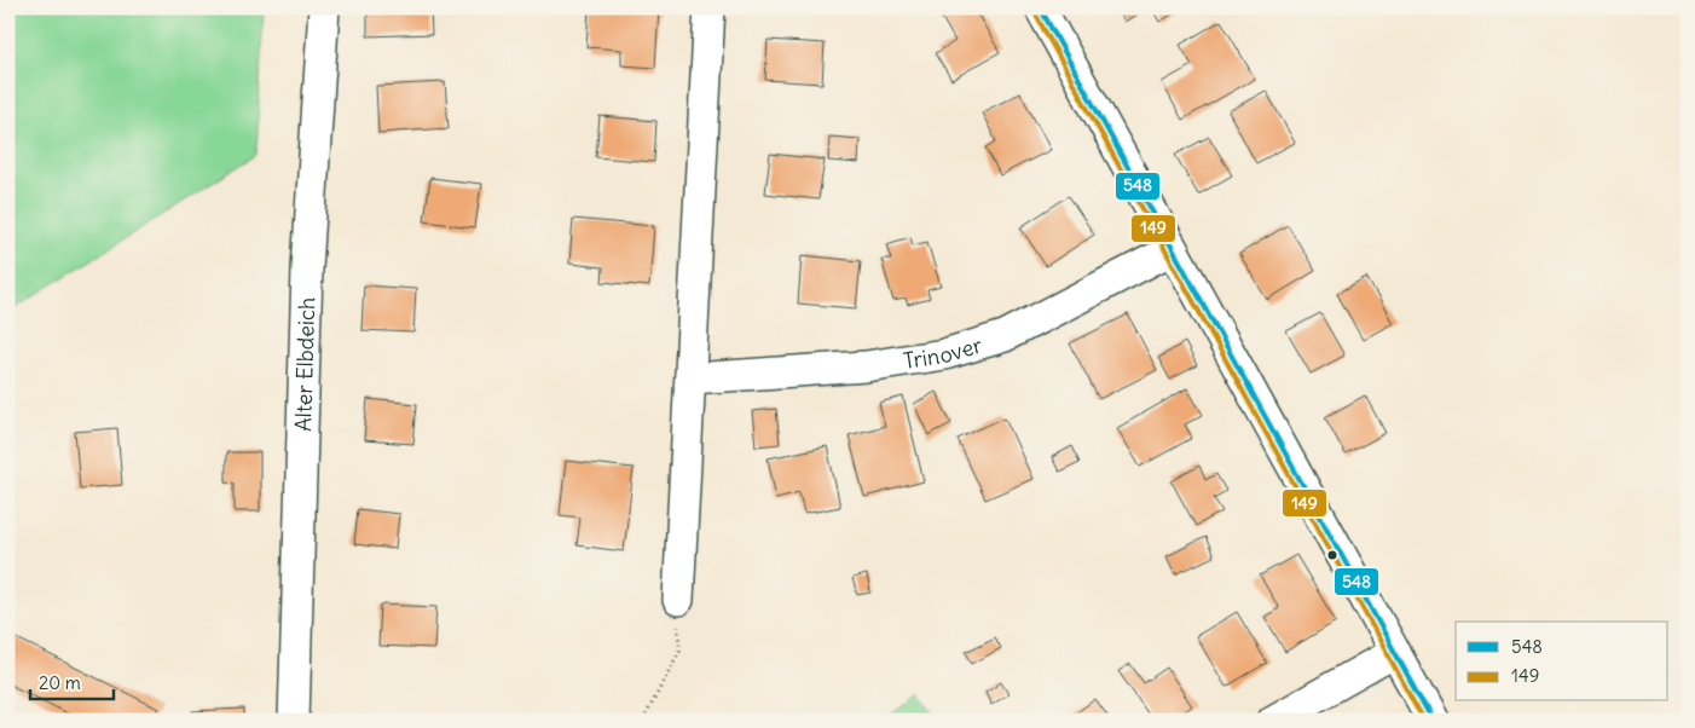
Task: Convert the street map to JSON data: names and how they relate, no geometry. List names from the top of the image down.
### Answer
{
  "streets": {
    "street": ["Trinover", "Alter Elbdeich"]
  },
  "lines": ["transit line 548", "transit line 149"],
  "legend": ["548", "149"],
  "scale_bar": "20 m"
}
